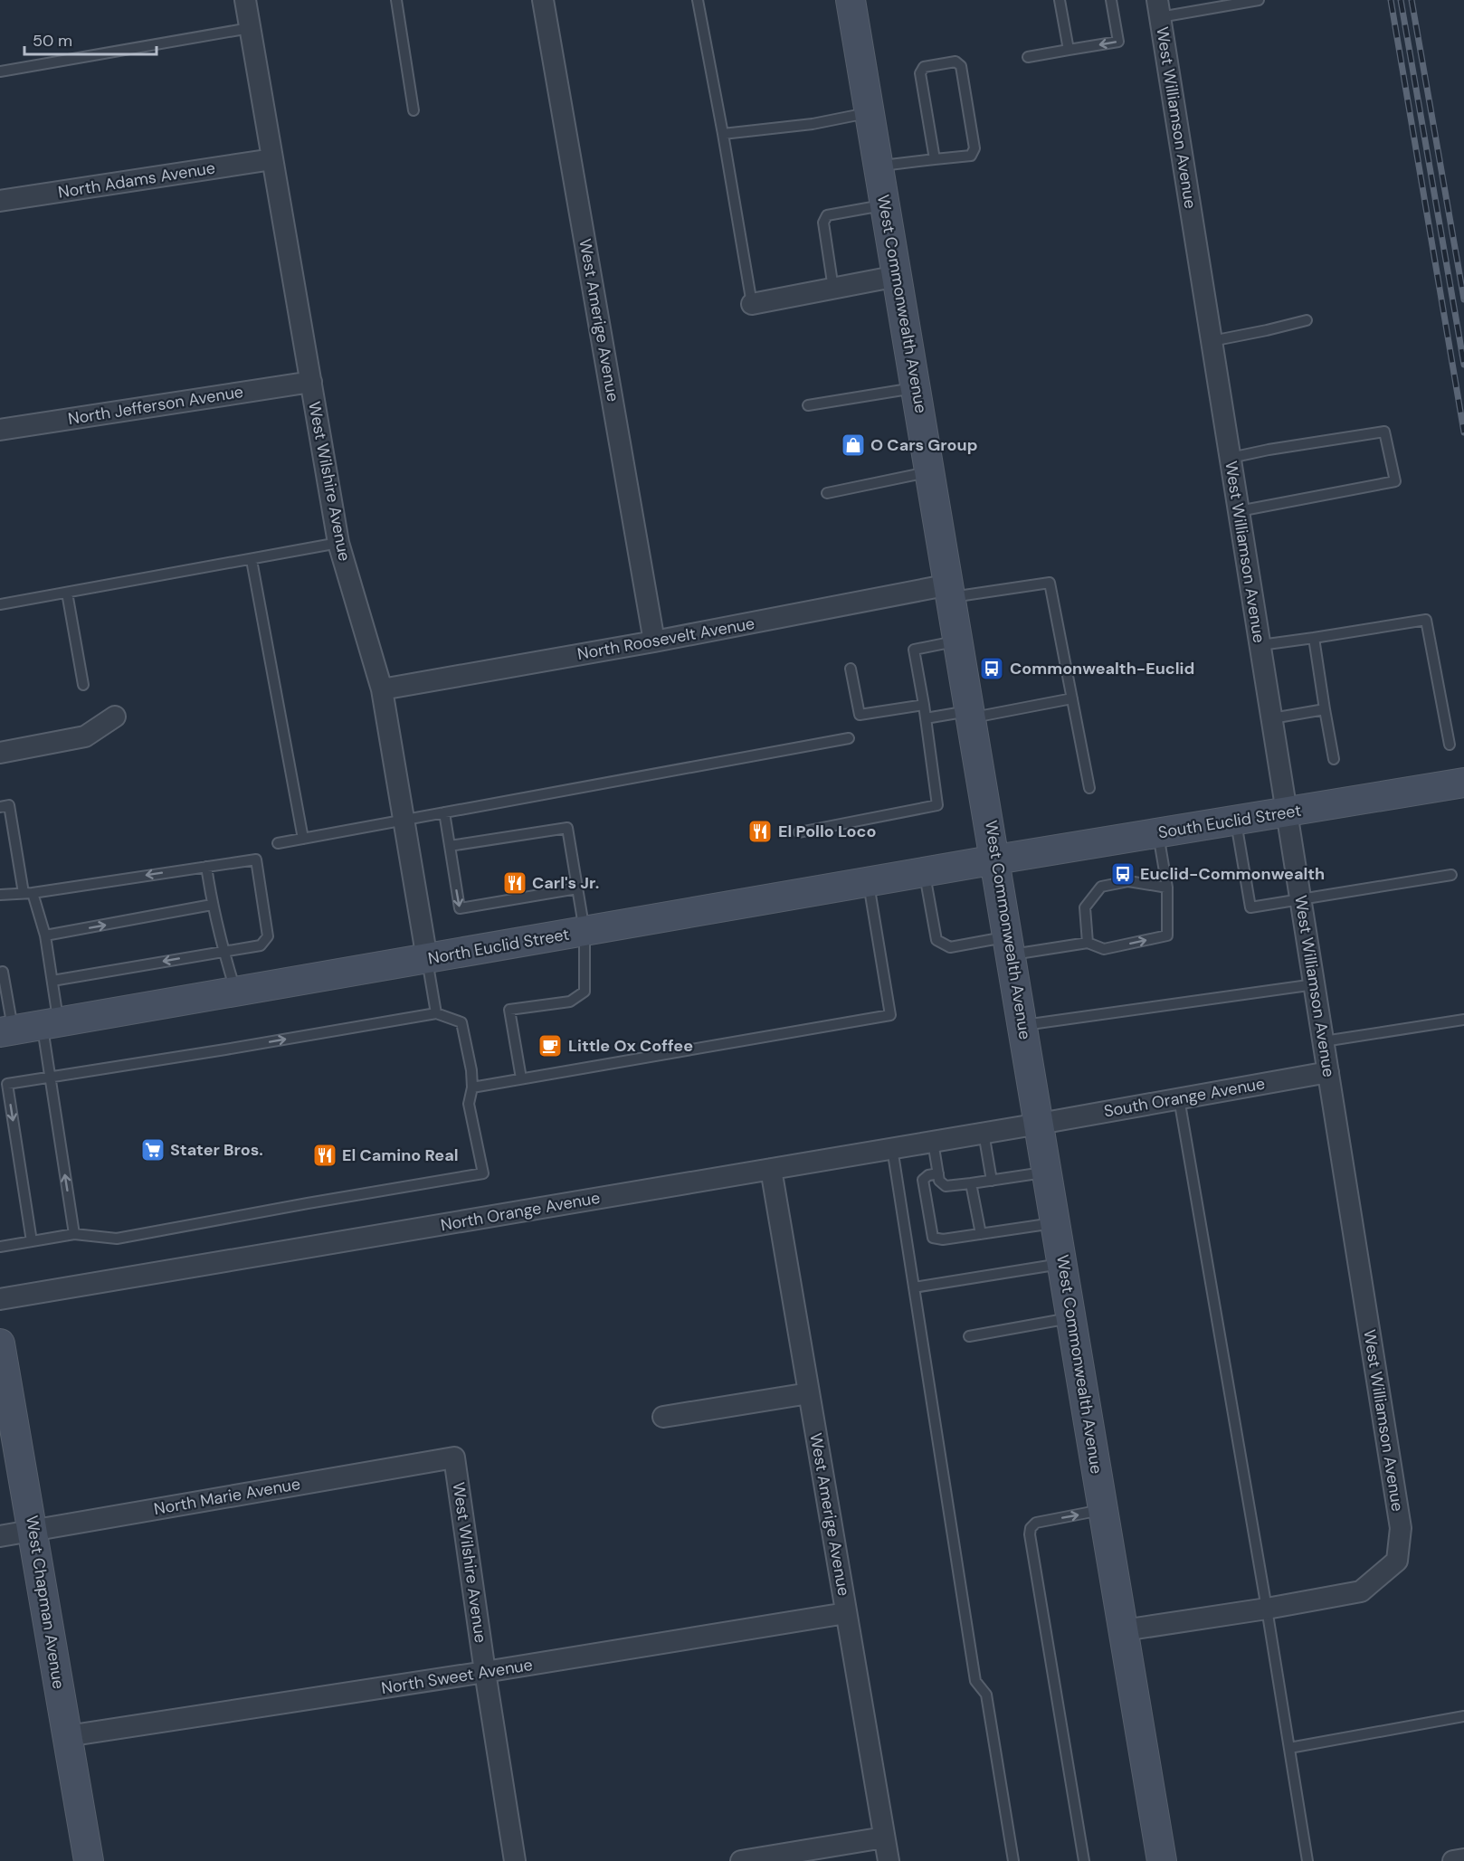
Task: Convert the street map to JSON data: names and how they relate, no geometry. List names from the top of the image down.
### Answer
{
  "streets": {
    "main road": [
      "West Commonwealth Avenue",
      "South Euclid Street",
      "North Euclid Street",
      "West Chapman Avenue"
    ],
    "street": [
      "West Williamson Avenue",
      "North Adams Avenue",
      "West Amerige Avenue",
      "North Jefferson Avenue",
      "West Wilshire Avenue",
      "North Roosevelt Avenue",
      "South Orange Avenue",
      "North Orange Avenue",
      "North Marie Avenue",
      "North Sweet Avenue"
    ]
  },
  "crossings": [
    ["West Williamson Avenue", "West Commonwealth Avenue"],
    ["West Williamson Avenue", "South Euclid Street"],
    ["West Williamson Avenue", "South Orange Avenue"],
    ["North Adams Avenue", "West Wilshire Avenue"],
    ["West Commonwealth Avenue", "North Roosevelt Avenue"],
    ["West Commonwealth Avenue", "South Euclid Street"],
    ["West Commonwealth Avenue", "North Euclid Street"],
    ["West Commonwealth Avenue", "South Orange Avenue"],
    ["West Commonwealth Avenue", "North Orange Avenue"],
    ["West Amerige Avenue", "North Roosevelt Avenue"],
    ["West Amerige Avenue", "North Orange Avenue"],
    ["West Amerige Avenue", "North Sweet Avenue"],
    ["North Jefferson Avenue", "West Wilshire Avenue"],
    ["West Wilshire Avenue", "North Roosevelt Avenue"],
    ["West Wilshire Avenue", "North Euclid Street"],
    ["West Wilshire Avenue", "North Marie Avenue"],
    ["West Wilshire Avenue", "North Sweet Avenue"],
    ["South Euclid Street", "North Euclid Street"],
    ["South Orange Avenue", "North Orange Avenue"],
    ["North Marie Avenue", "West Chapman Avenue"],
    ["West Chapman Avenue", "North Sweet Avenue"]
  ],
  "places": {
    "shop": ["O Cars Group"],
    "bus stop": ["Commonwealth-Euclid", "Euclid-Commonwealth"],
    "restaurant": ["El Pollo Loco", "Carl's Jr.", "El Camino Real"],
    "cafe": ["Little Ox Coffee"],
    "supermarket": ["Stater Bros."]
  },
  "scale_bar": "50 m"
}
